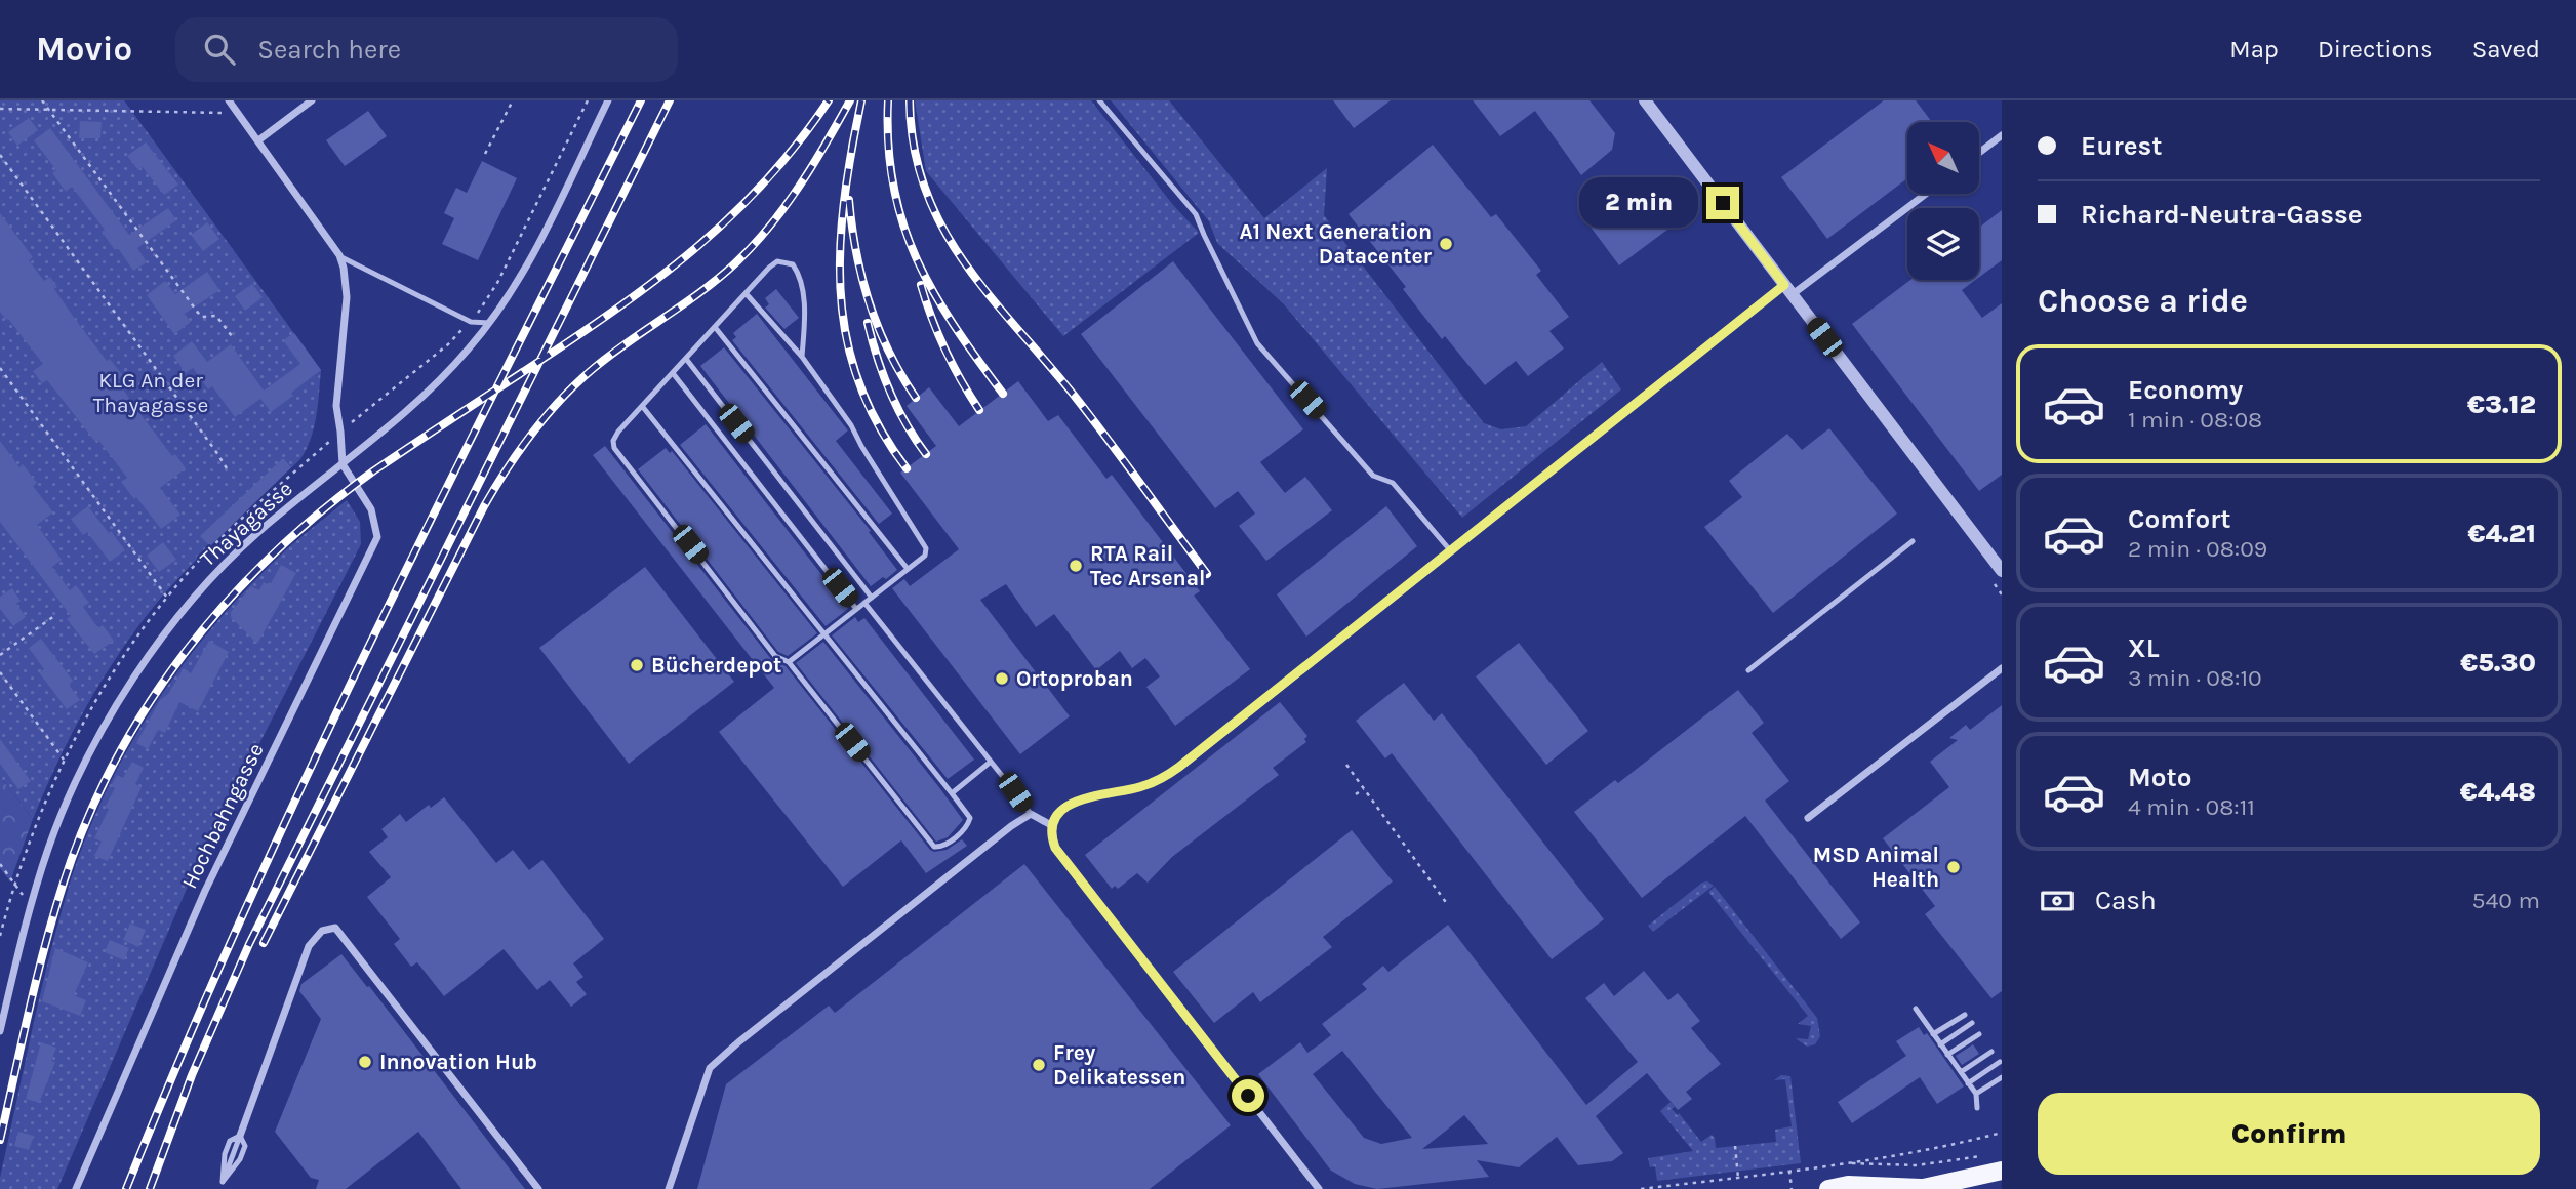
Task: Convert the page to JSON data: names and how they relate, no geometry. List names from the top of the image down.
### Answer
{
  "streets": {
    "street": ["Thayagasse", "Hochbahngasse"]
  },
  "crossings": [
    ["Thayagasse", "Hochbahngasse"]
  ],
  "parks": ["KLG An der Thayagasse"],
  "places": [
    "A1 Next Generation Datacenter",
    "RTA Rail Tec Arsenal",
    "Bücherdepot",
    "Ortoproban",
    "MSD Animal Health",
    "Innovation Hub",
    "Frey Delikatessen"
  ],
  "north": "top left",
  "page": {
    "header": "Movio",
    "search": "Search here",
    "nav": ["Map", "Directions", "Saved"],
    "banner": ["Eurest", "Richard-Neutra-Gasse"],
    "bubble": "2 min",
    "heading": "Choose a ride",
    "list": [
      {
        "name": "Economy",
        "note": "1 min · 08:08",
        "value": "€3.12"
      },
      {
        "name": "Comfort",
        "note": "2 min · 08:09",
        "value": "€4.21"
      },
      {
        "name": "XL",
        "note": "3 min · 08:10",
        "value": "€5.30"
      },
      {
        "name": "Moto",
        "note": "4 min · 08:11",
        "value": "€4.48"
      }
    ],
    "pay": ["Cash", "540 m"],
    "buttons": "Confirm"
  }
}
